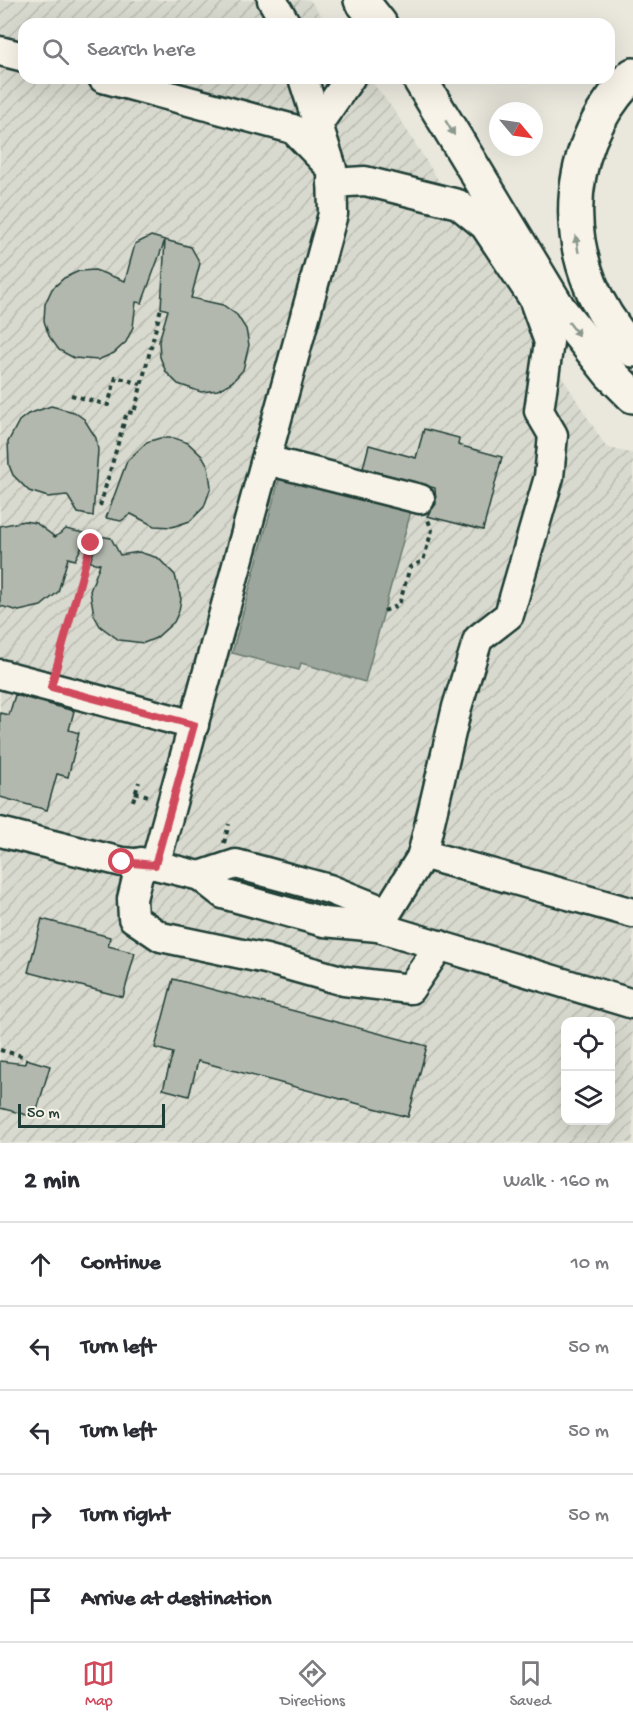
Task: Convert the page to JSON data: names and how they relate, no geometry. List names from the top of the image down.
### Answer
{
  "scale_bar": "50 m",
  "north": "bottom right",
  "page": {
    "search": "Search here",
    "scale": "50 m",
    "heading": ["2 min", "Walk · 160 m"],
    "list": [
      ["Continue", "10 m"],
      ["Turn left", "50 m"],
      ["Turn left", "50 m"],
      ["Turn right", "50 m"],
      "Arrive at destination"
    ],
    "nav": ["Map", "Directions", "Saved"]
  }
}
